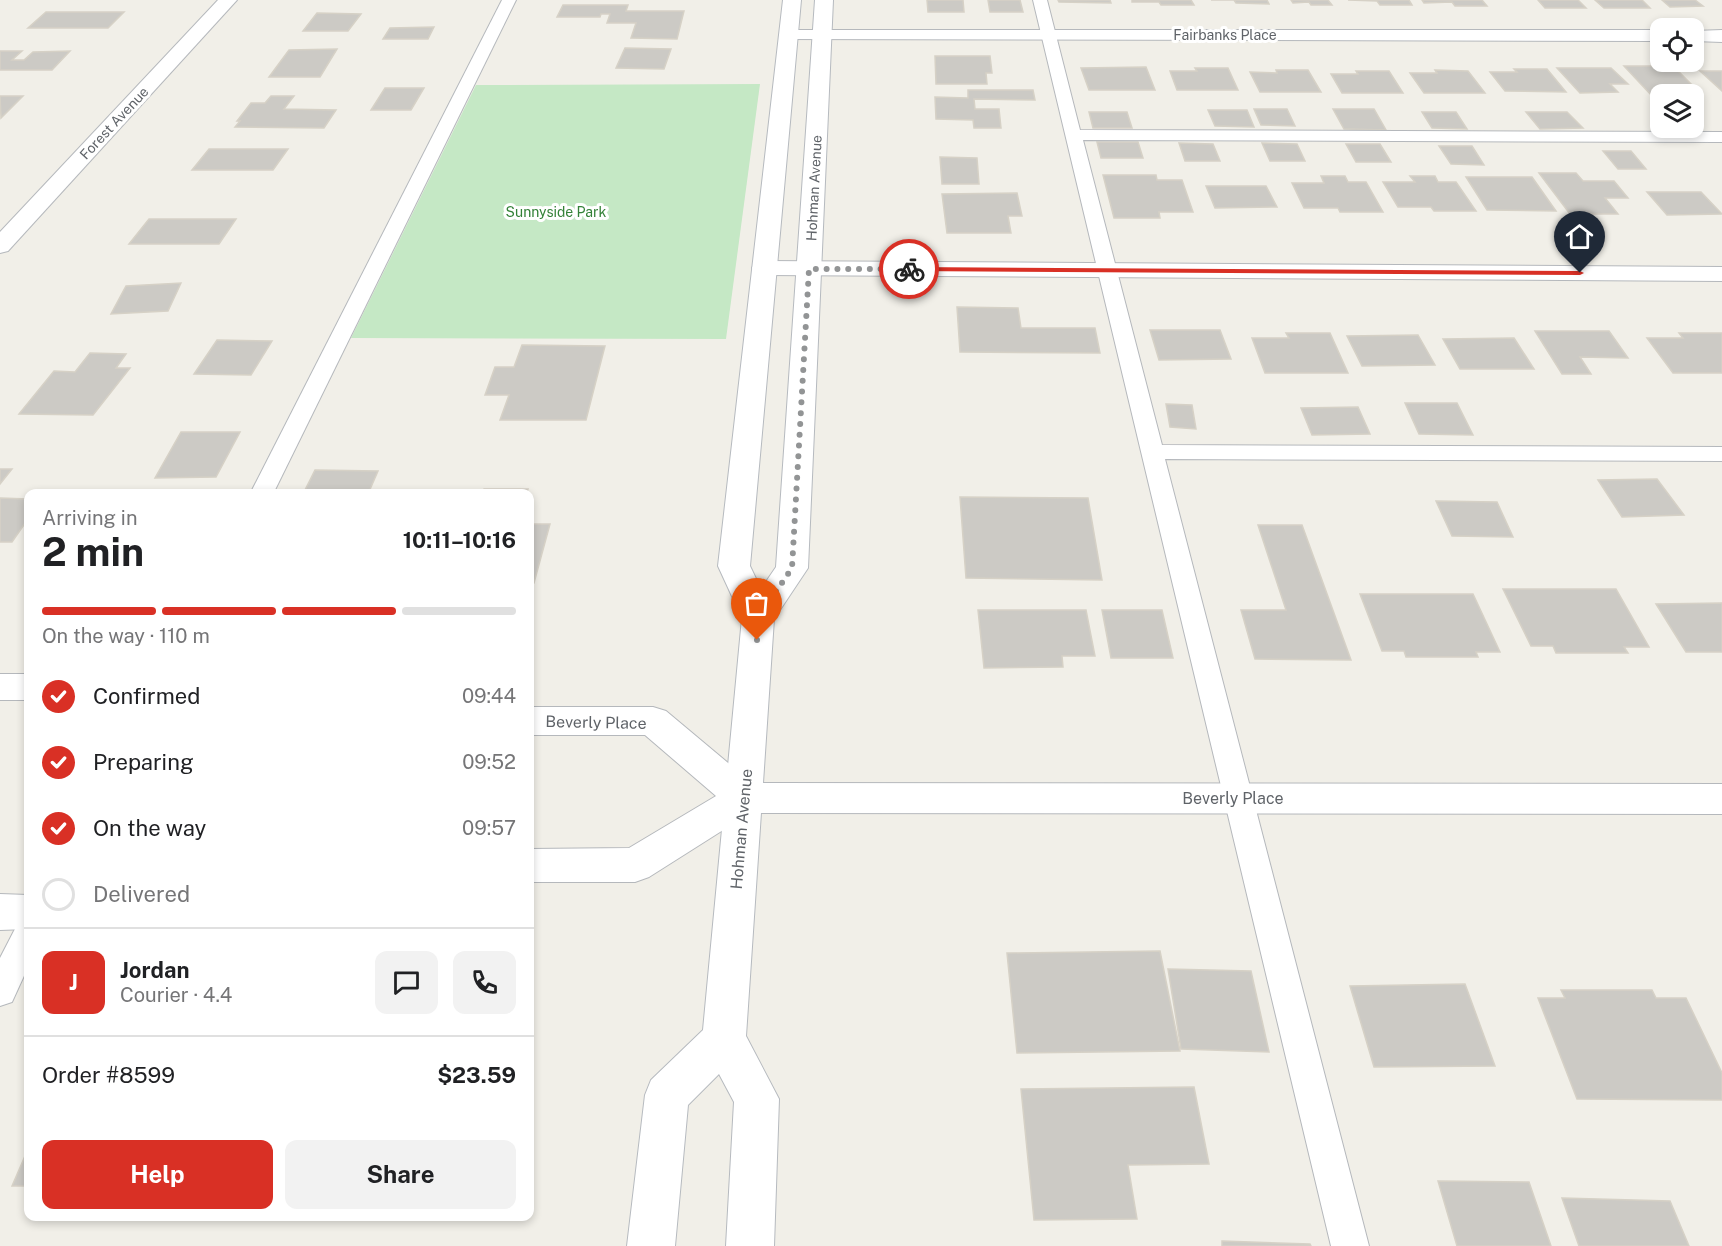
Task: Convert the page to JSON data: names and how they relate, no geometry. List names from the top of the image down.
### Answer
{
  "streets": {
    "street": [
      "Fairbanks Place",
      "Forest Avenue",
      "Hohman Avenue",
      "Beverly Place"
    ]
  },
  "crossings": [
    ["Fairbanks Place", "Hohman Avenue"],
    ["Hohman Avenue", "Beverly Place"]
  ],
  "parks": ["Sunnyside Park"],
  "page": {
    "heading": ["2 min", "Arriving in", "10:11–10:16"],
    "panel": [
      "Jordan",
      "Courier · 4.4",
      "Order #8599",
      "$23.59"
    ],
    "bar": "On the way · 110 m",
    "list": [
      ["Confirmed", "09:44"],
      ["Preparing", "09:52"],
      ["On the way", "09:57"],
      "Delivered"
    ],
    "round": "J",
    "buttons": ["Help", "Share"]
  }
}
